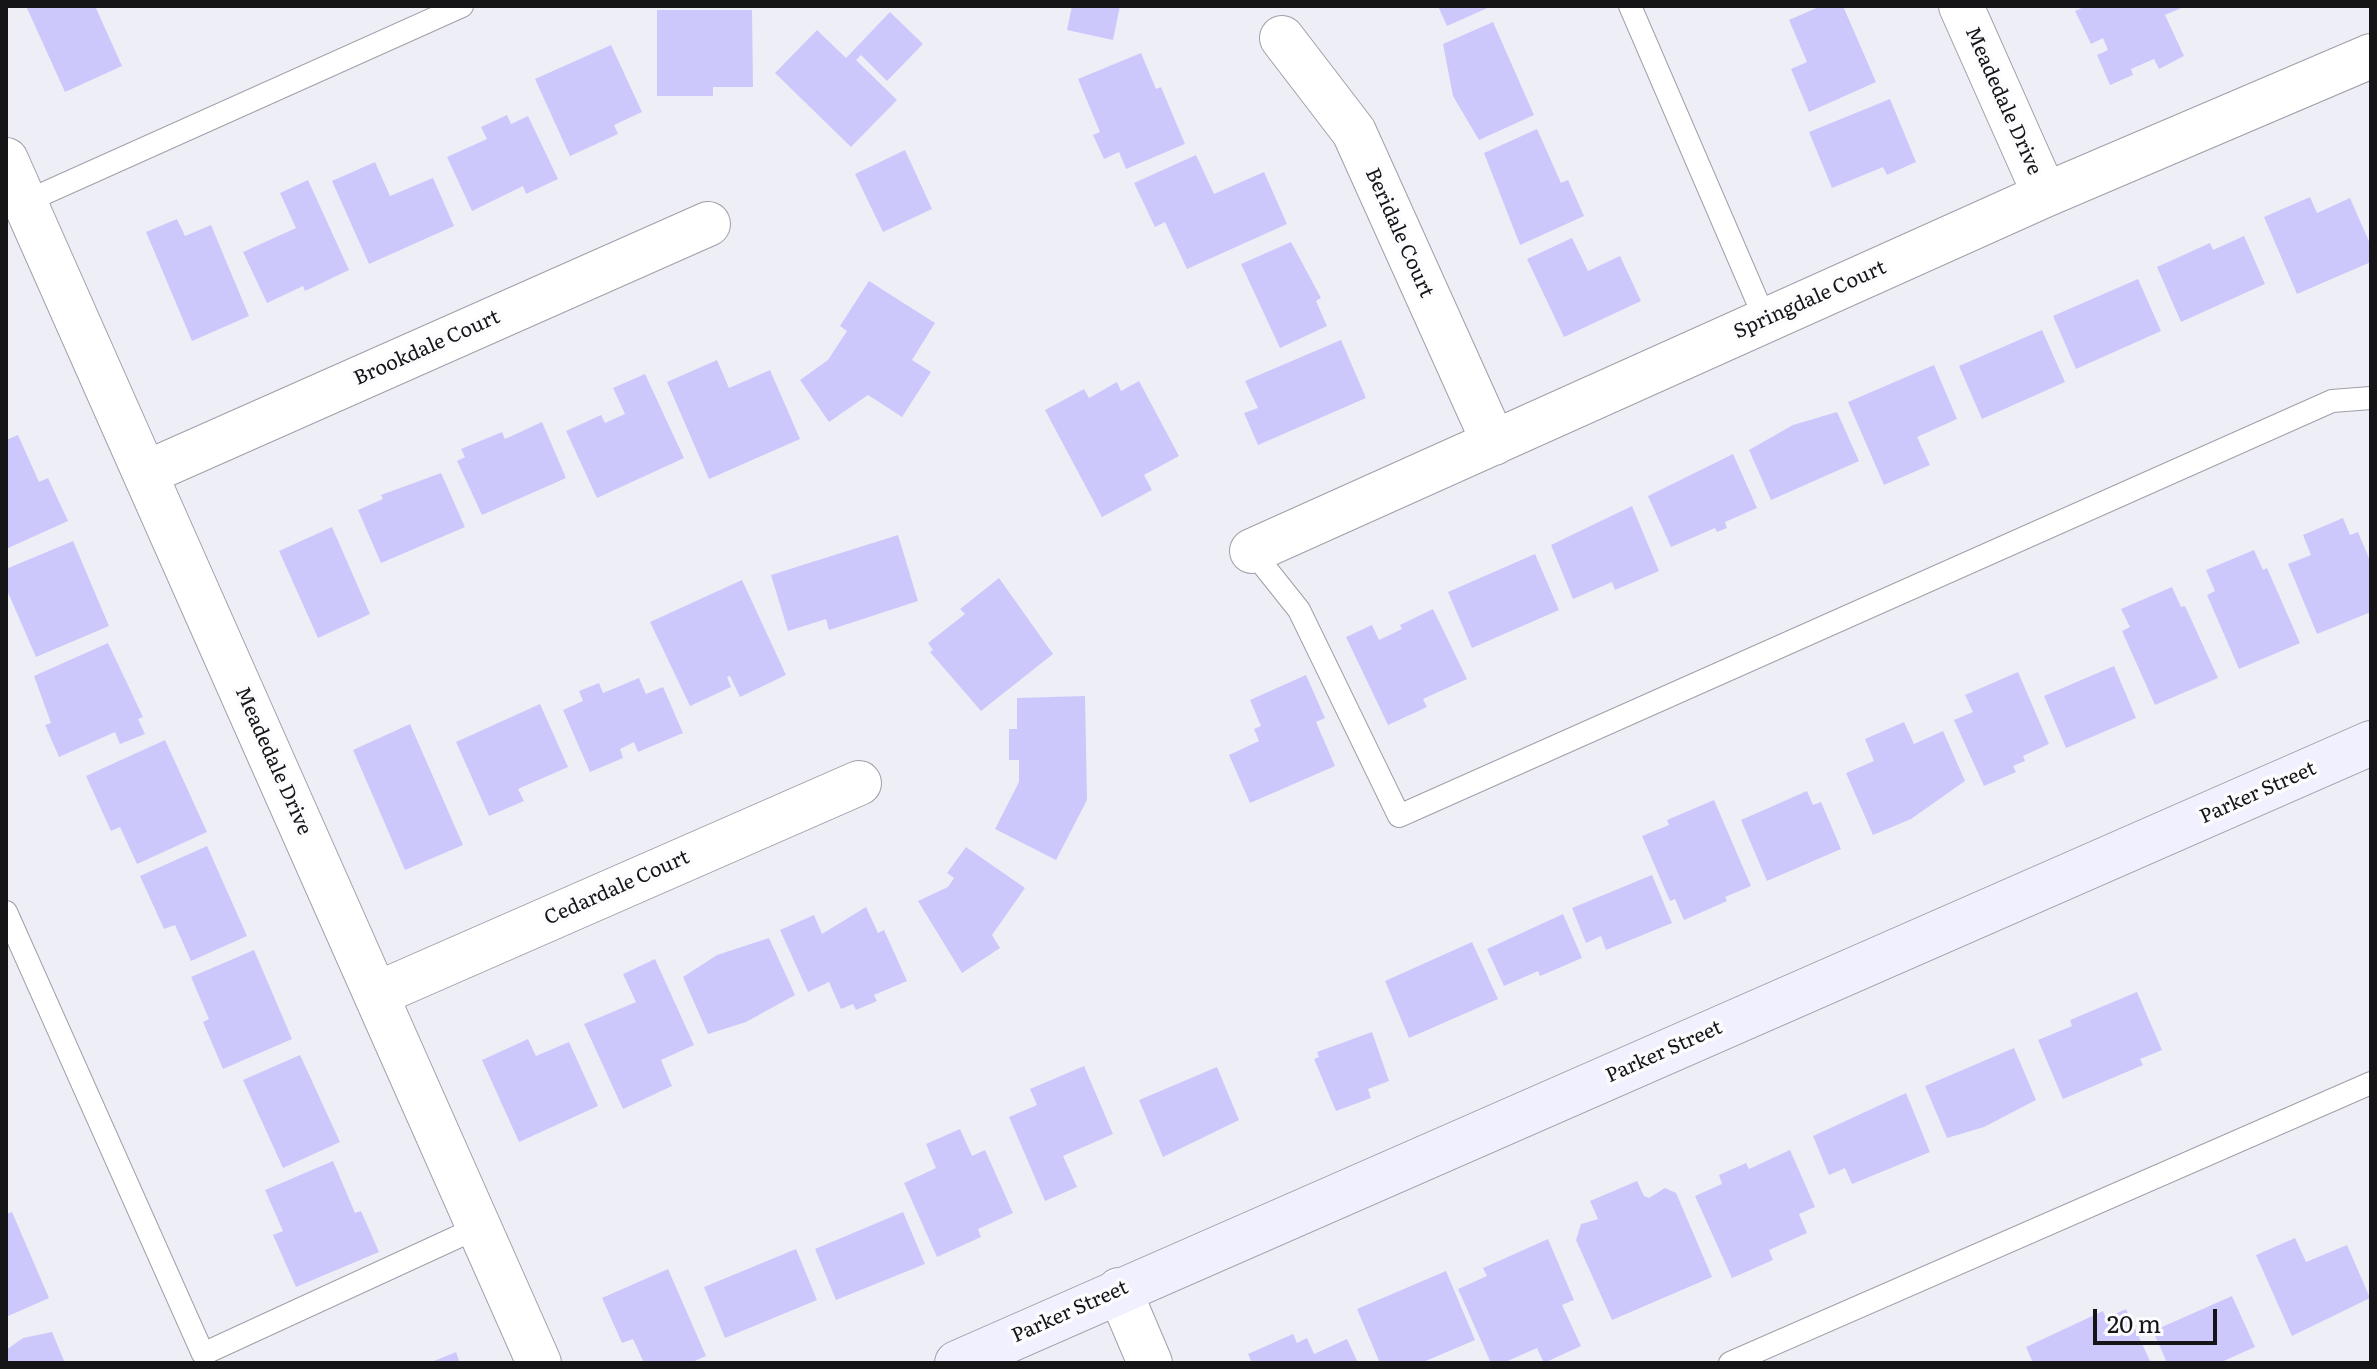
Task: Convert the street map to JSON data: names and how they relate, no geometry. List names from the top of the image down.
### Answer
{
  "streets": {
    "street": [
      "Meadedale Drive",
      "Beridale Court",
      "Springdale Court",
      "Brookdale Court",
      "Parker Street",
      "Cedardale Court"
    ]
  },
  "crossings": [
    ["Meadedale Drive", "Springdale Court"],
    ["Meadedale Drive", "Brookdale Court"],
    ["Meadedale Drive", "Cedardale Court"],
    ["Beridale Court", "Springdale Court"]
  ],
  "scale_bar": "20 m"
}
